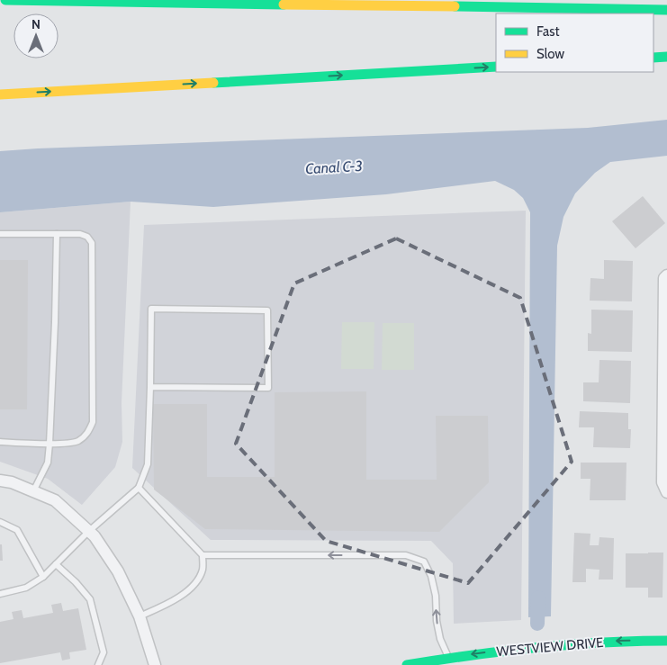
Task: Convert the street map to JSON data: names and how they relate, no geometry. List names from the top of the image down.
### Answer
{
  "streets": {
    "main road": ["WESTVIEW DRIVE"]
  },
  "one_way": ["WESTVIEW DRIVE"],
  "water": ["Canal C-3"],
  "legend": ["Fast", "Slow"],
  "north": "top"
}
